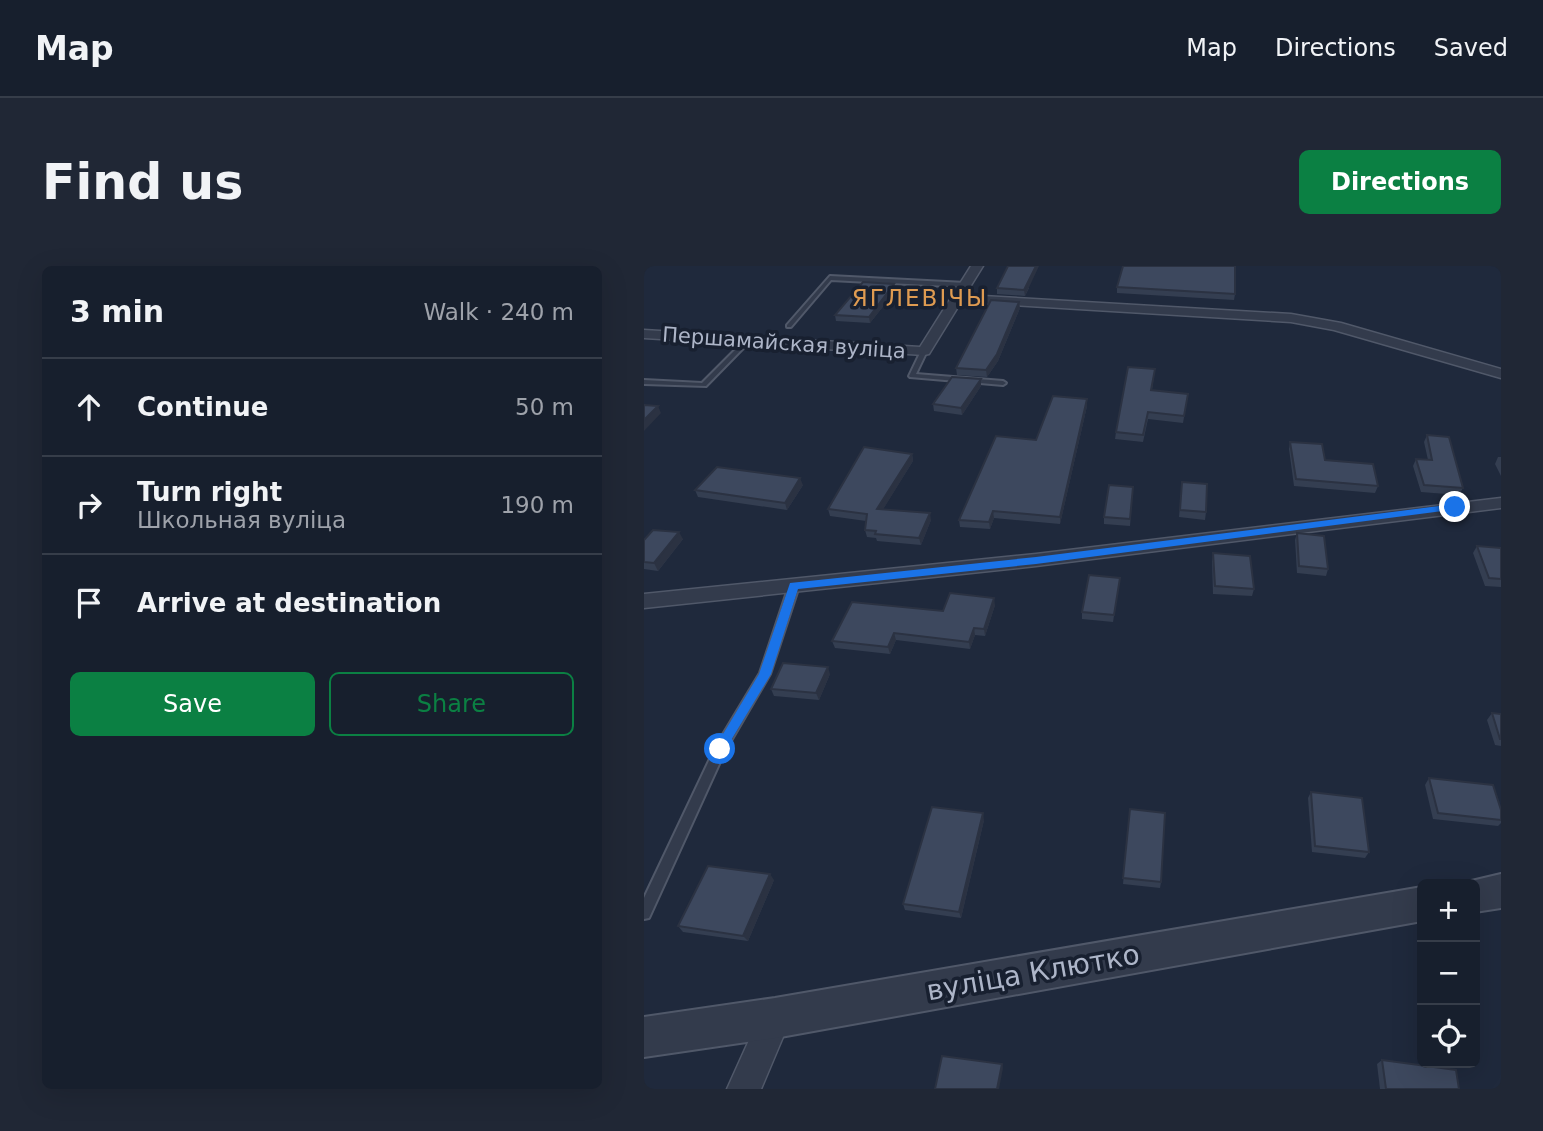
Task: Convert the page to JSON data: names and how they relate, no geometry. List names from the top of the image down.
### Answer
{
  "streets": {
    "street": ["Першамайская вуліца", "вуліца Клютко"]
  },
  "districts": ["ЯГЛЕВІЧЫ"],
  "page": {
    "header": "Map",
    "nav": ["Map", "Directions", "Saved"],
    "buttons": [
      "Directions",
      ["Save", "Share"]
    ],
    "title": "Find us",
    "heading": ["3 min", "Walk · 240 m"],
    "list": [
      ["Continue", "50 m"],
      ["Turn right", "Школьная вуліца", "190 m"],
      "Arrive at destination"
    ],
    "map_buttons": ["+", "−"]
  }
}
